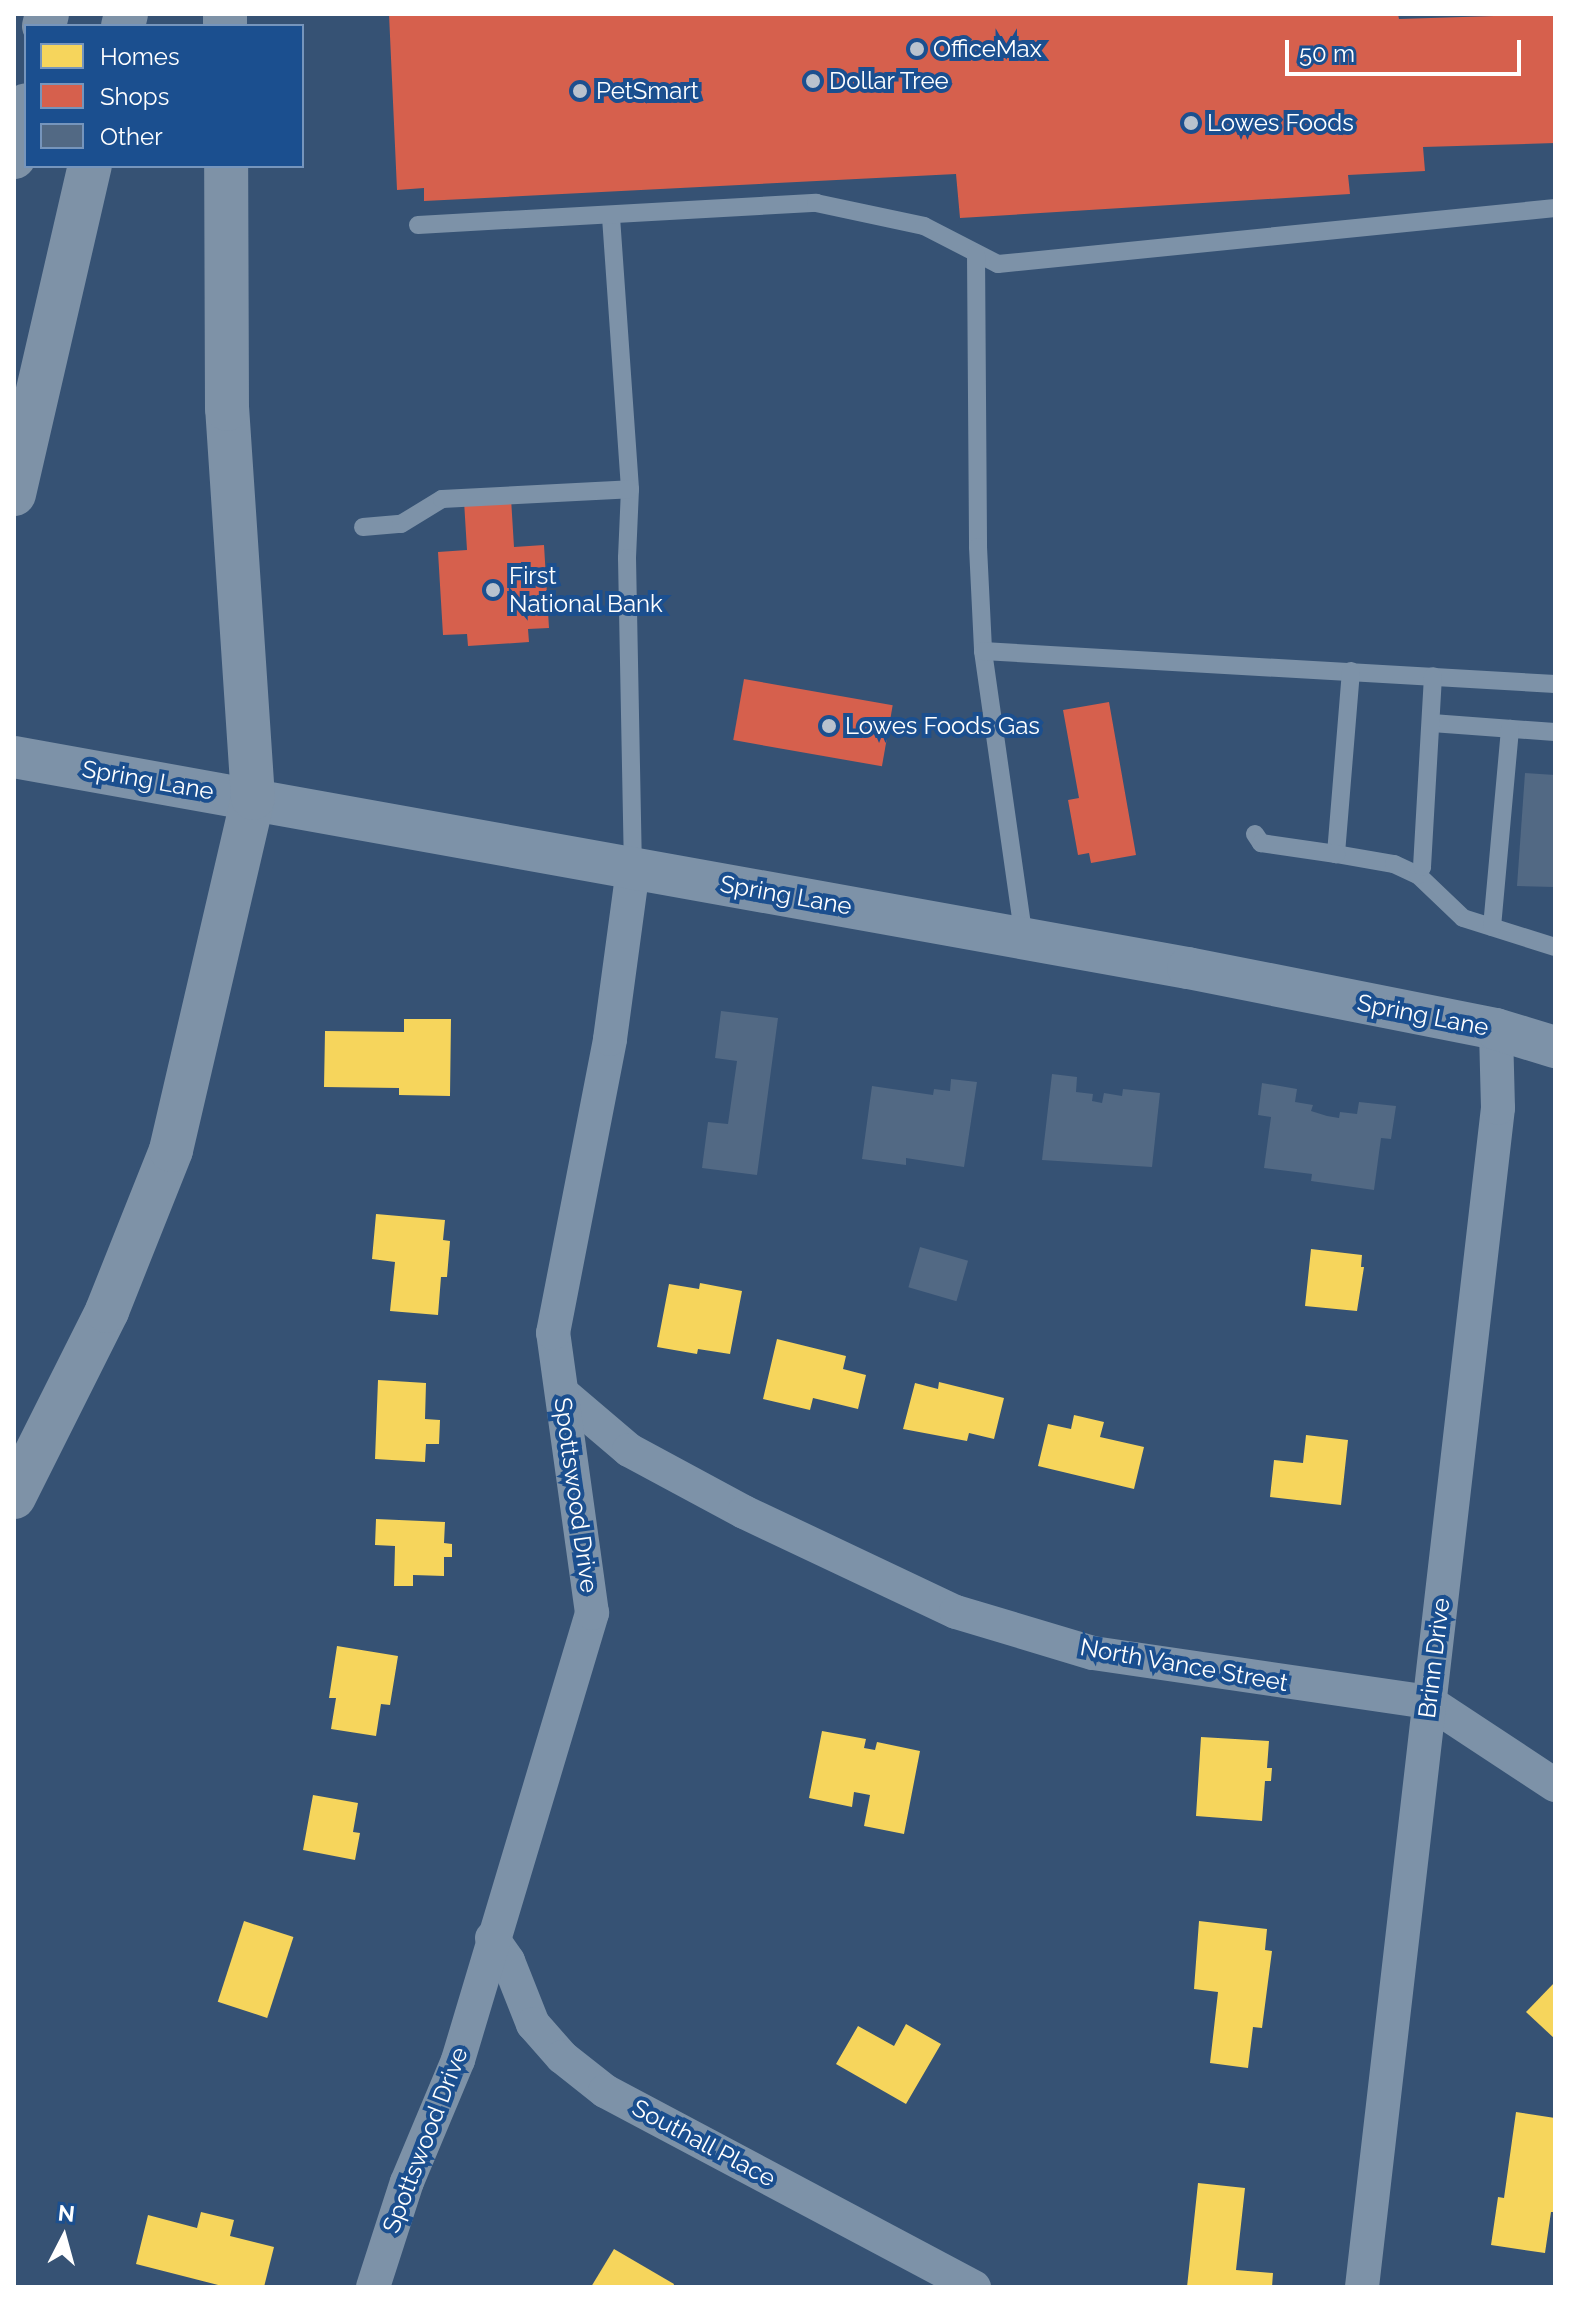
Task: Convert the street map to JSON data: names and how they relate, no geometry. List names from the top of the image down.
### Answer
{
  "streets": {
    "street": [
      "Spring Lane",
      "Spottswood Drive",
      "Brinn Drive",
      "North Vance Street",
      "Southall Place"
    ]
  },
  "crossings": [
    ["Spring Lane", "Spottswood Drive"],
    ["Spring Lane", "Brinn Drive"],
    ["Spottswood Drive", "North Vance Street"],
    ["Spottswood Drive", "Southall Place"],
    ["Brinn Drive", "North Vance Street"]
  ],
  "places": [
    "OfficeMax",
    "Dollar Tree",
    "PetSmart",
    "Lowes Foods",
    "First National Bank",
    "Lowes Foods Gas"
  ],
  "legend": ["Homes", "Shops", "Other"],
  "scale_bar": "50 m",
  "north": "top"
}
